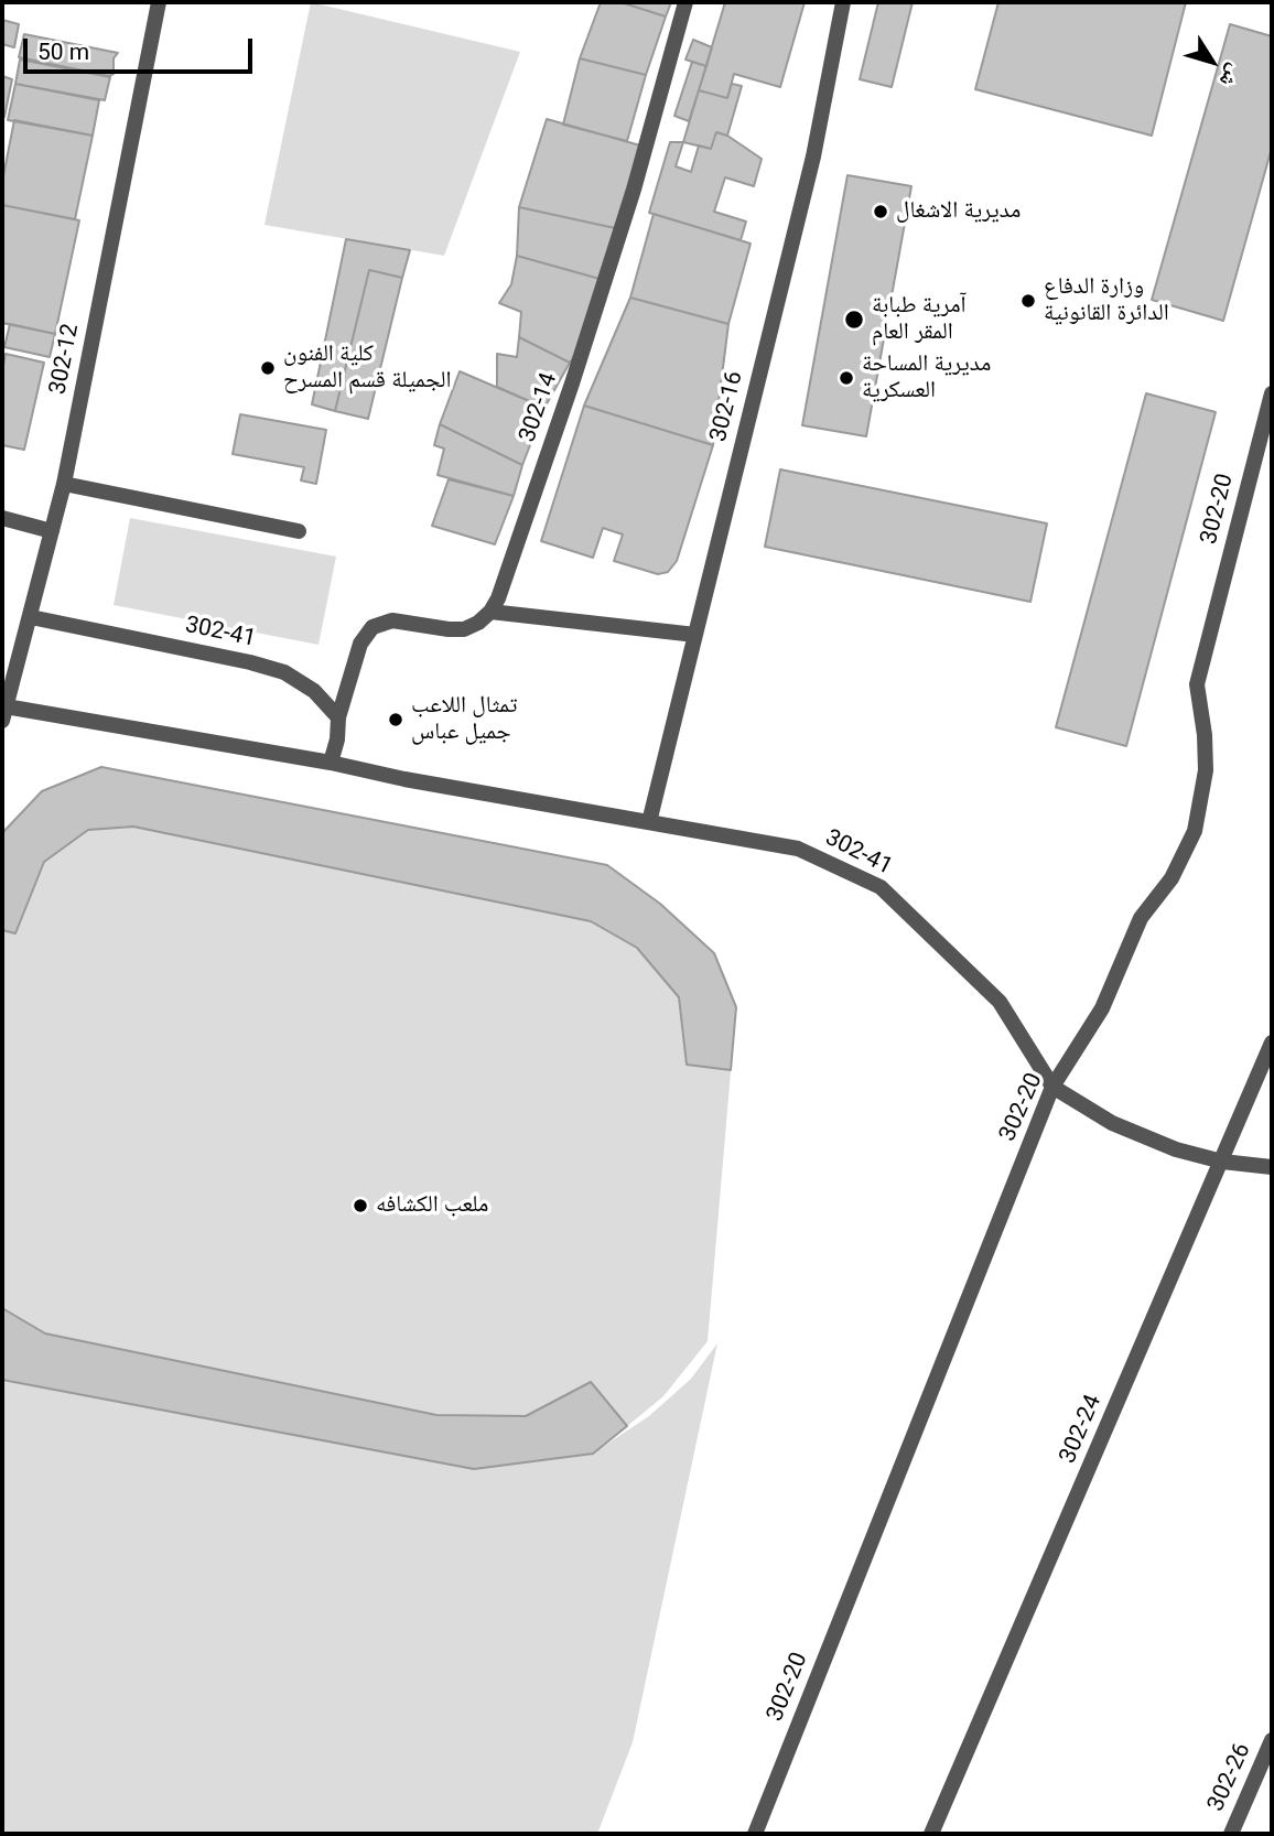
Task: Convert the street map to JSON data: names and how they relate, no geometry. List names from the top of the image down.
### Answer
{
  "streets": {
    "street": [
      "302-12",
      "302-16",
      "302-14",
      "302-20",
      "302-41",
      "302-24",
      "302-26"
    ]
  },
  "crossings": [
    ["302-12", "302-41"],
    ["302-16", "302-41"],
    ["302-20", "302-41"],
    ["302-41", "302-24"]
  ],
  "places": [
    "مديرية الاشغال",
    "وزارة الدفاع الدائرة القانونية",
    "آمرية طبابة المقر العام",
    "كلية الفنون الجميلة قسم المسرح",
    "مديرية المساحة العسكرية",
    "تمثال اللاعب جميل عباس",
    "ملعب الكشافه"
  ],
  "scale_bar": "50 m",
  "north": "bottom right"
}
